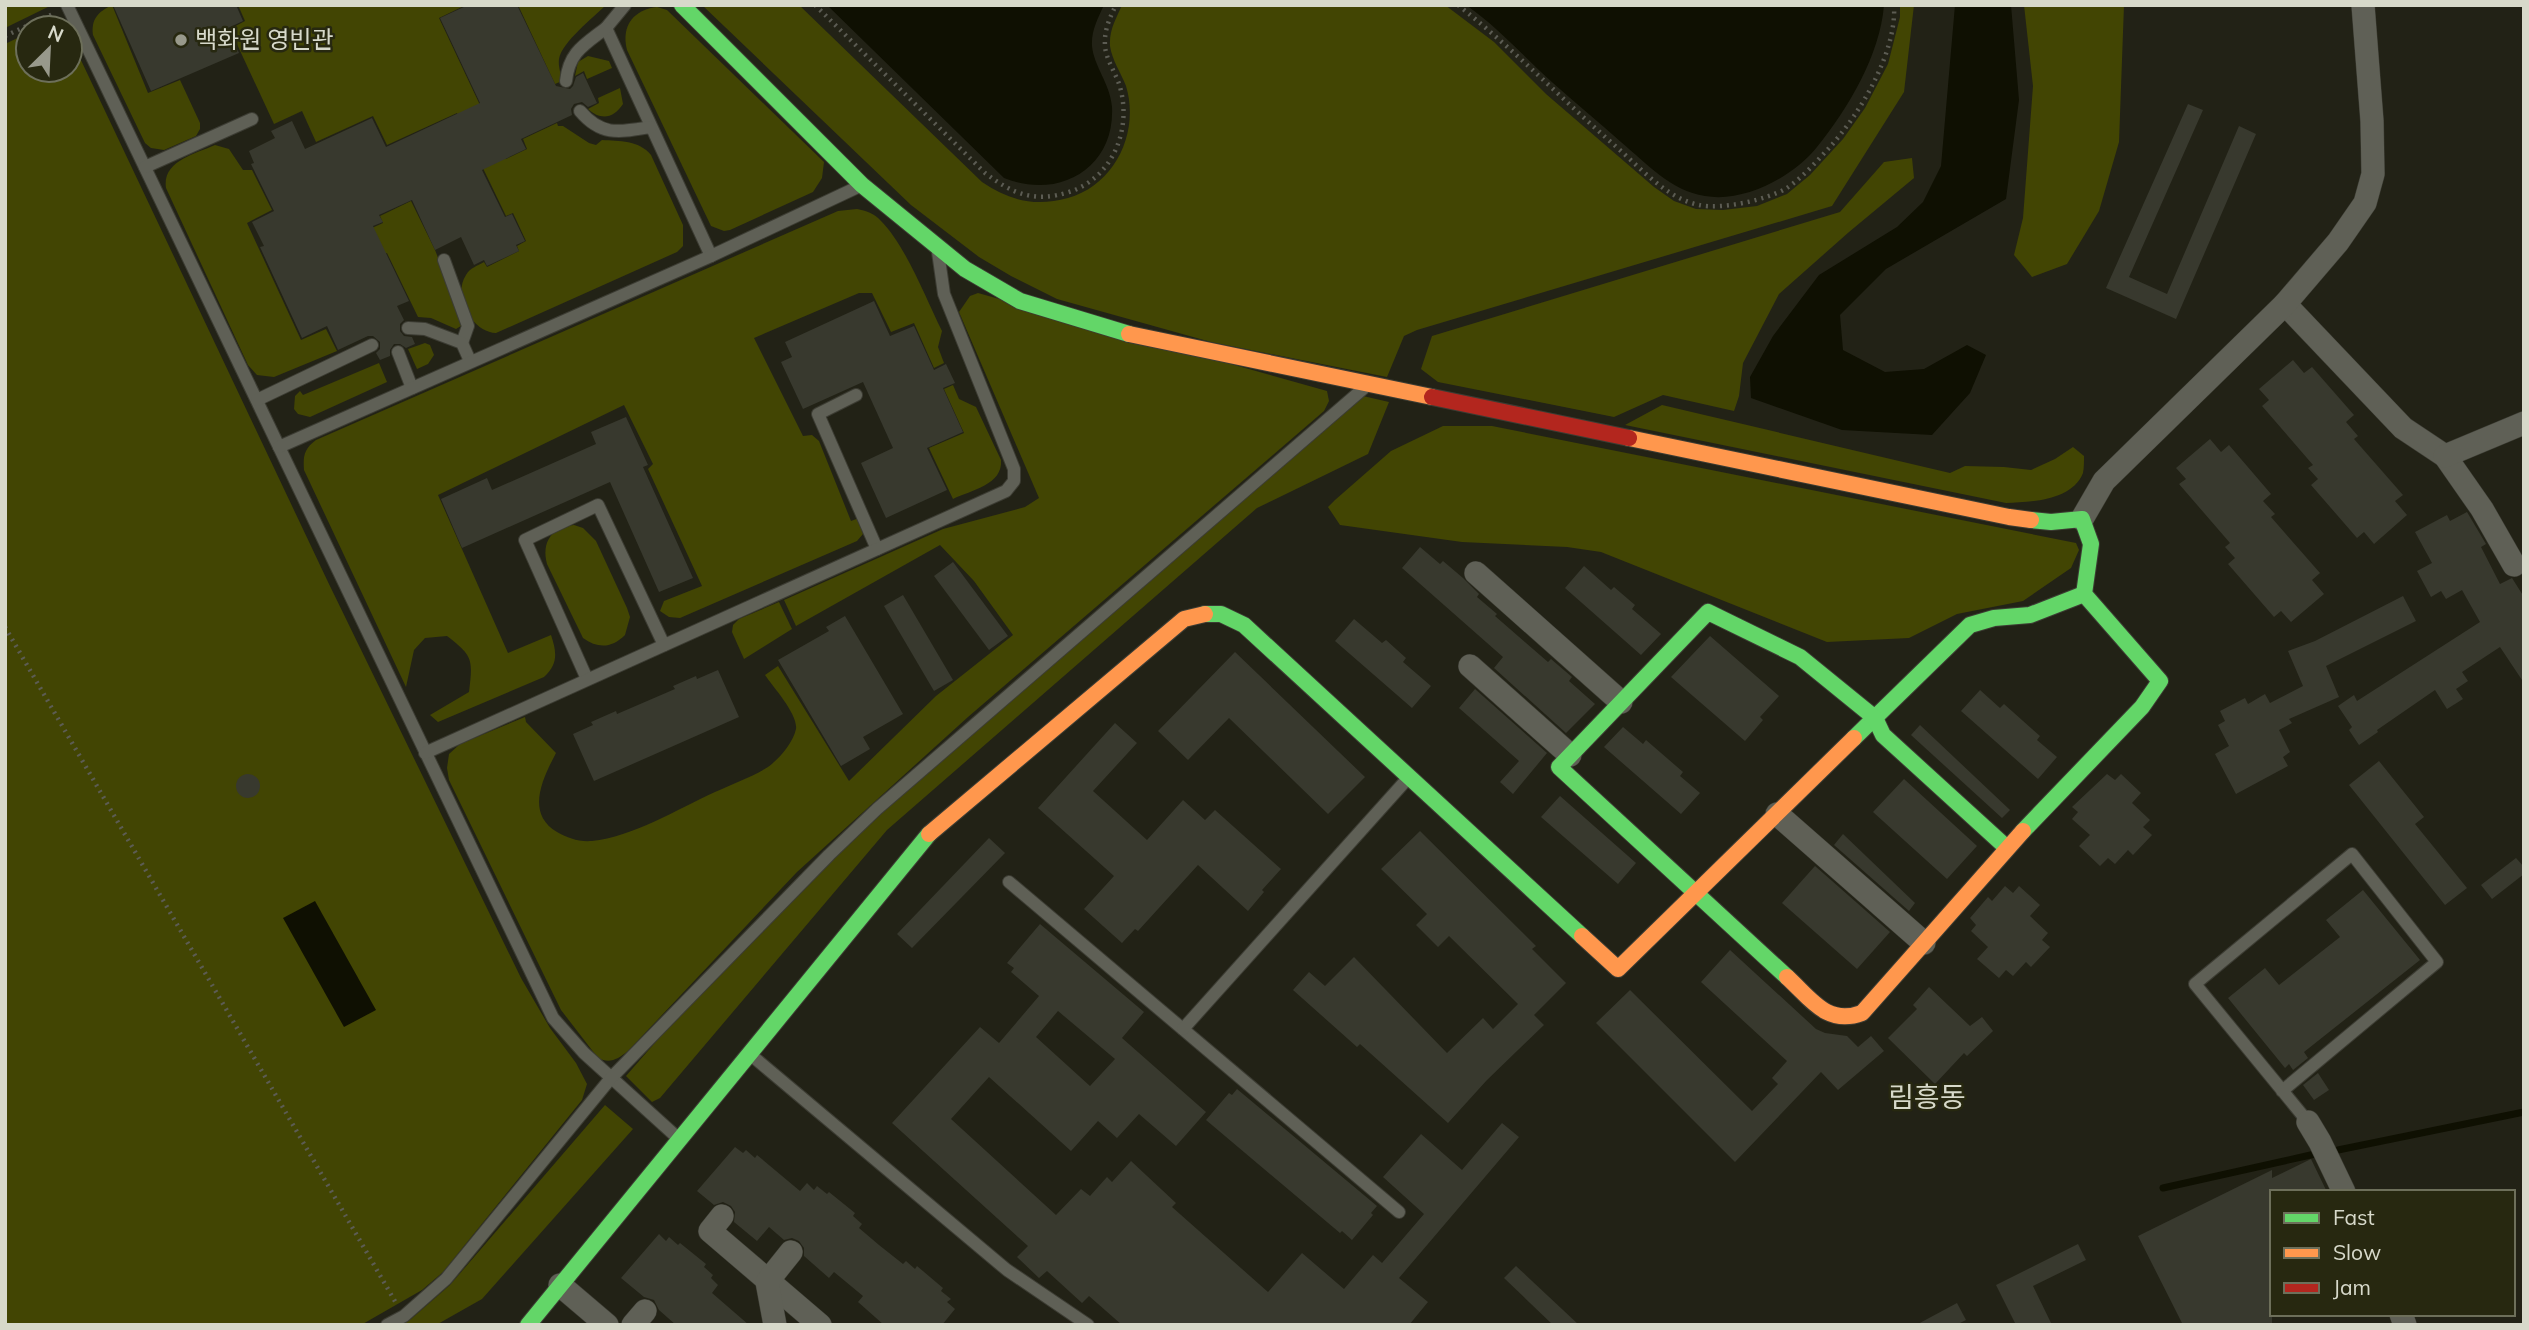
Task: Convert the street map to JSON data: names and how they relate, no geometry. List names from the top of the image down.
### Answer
{
  "districts": ["림흥동"],
  "places": ["백화원 영빈관"],
  "legend": ["Fast", "Slow", "Jam"],
  "north": "top right"
}
